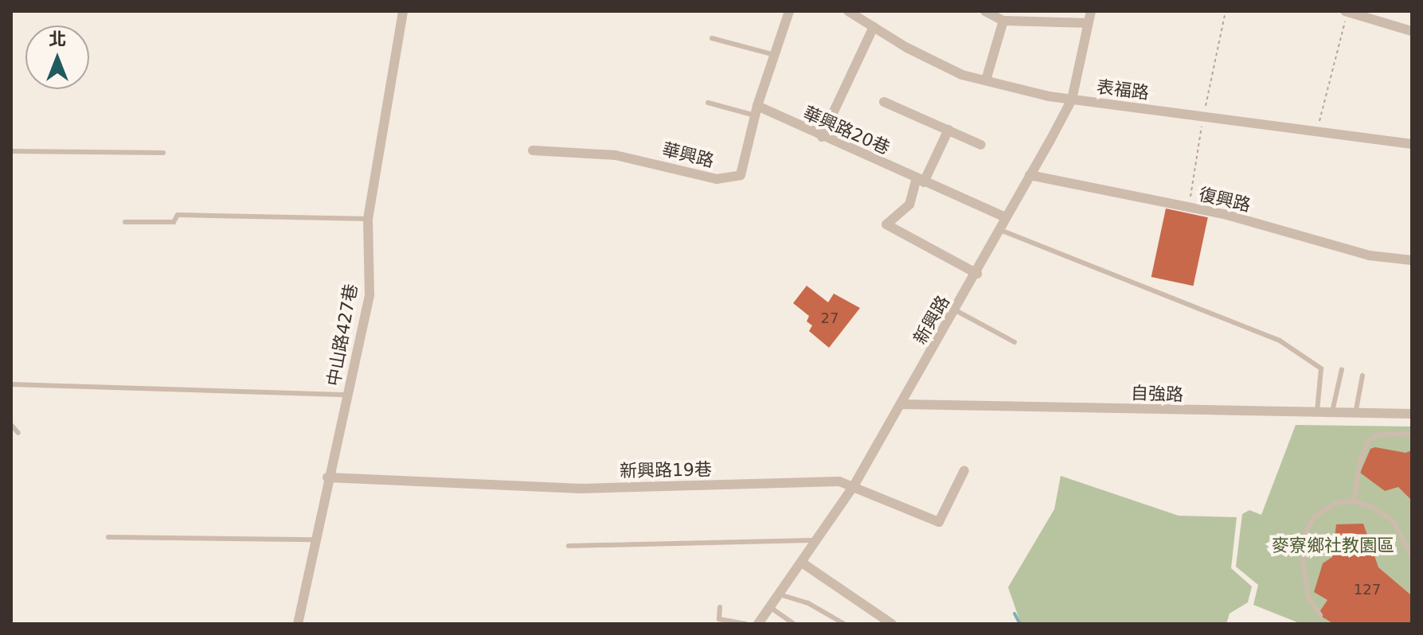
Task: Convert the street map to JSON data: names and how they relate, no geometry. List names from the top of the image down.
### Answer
{
  "streets": {
    "street": [
      "表福路",
      "華興路20巷",
      "華興路",
      "復興路",
      "新興路",
      "中山路427巷",
      "自強路",
      "新興路19巷"
    ]
  },
  "crossings": [
    ["表福路", "新興路"],
    ["華興路20巷", "華興路"],
    ["華興路20巷", "新興路"],
    ["復興路", "新興路"],
    ["新興路", "自強路"],
    ["新興路", "新興路19巷"],
    ["中山路427巷", "新興路19巷"]
  ],
  "parks": ["麥寮鄉社教園區"],
  "house_numbers": ["27", "127"],
  "north": "top"
}
